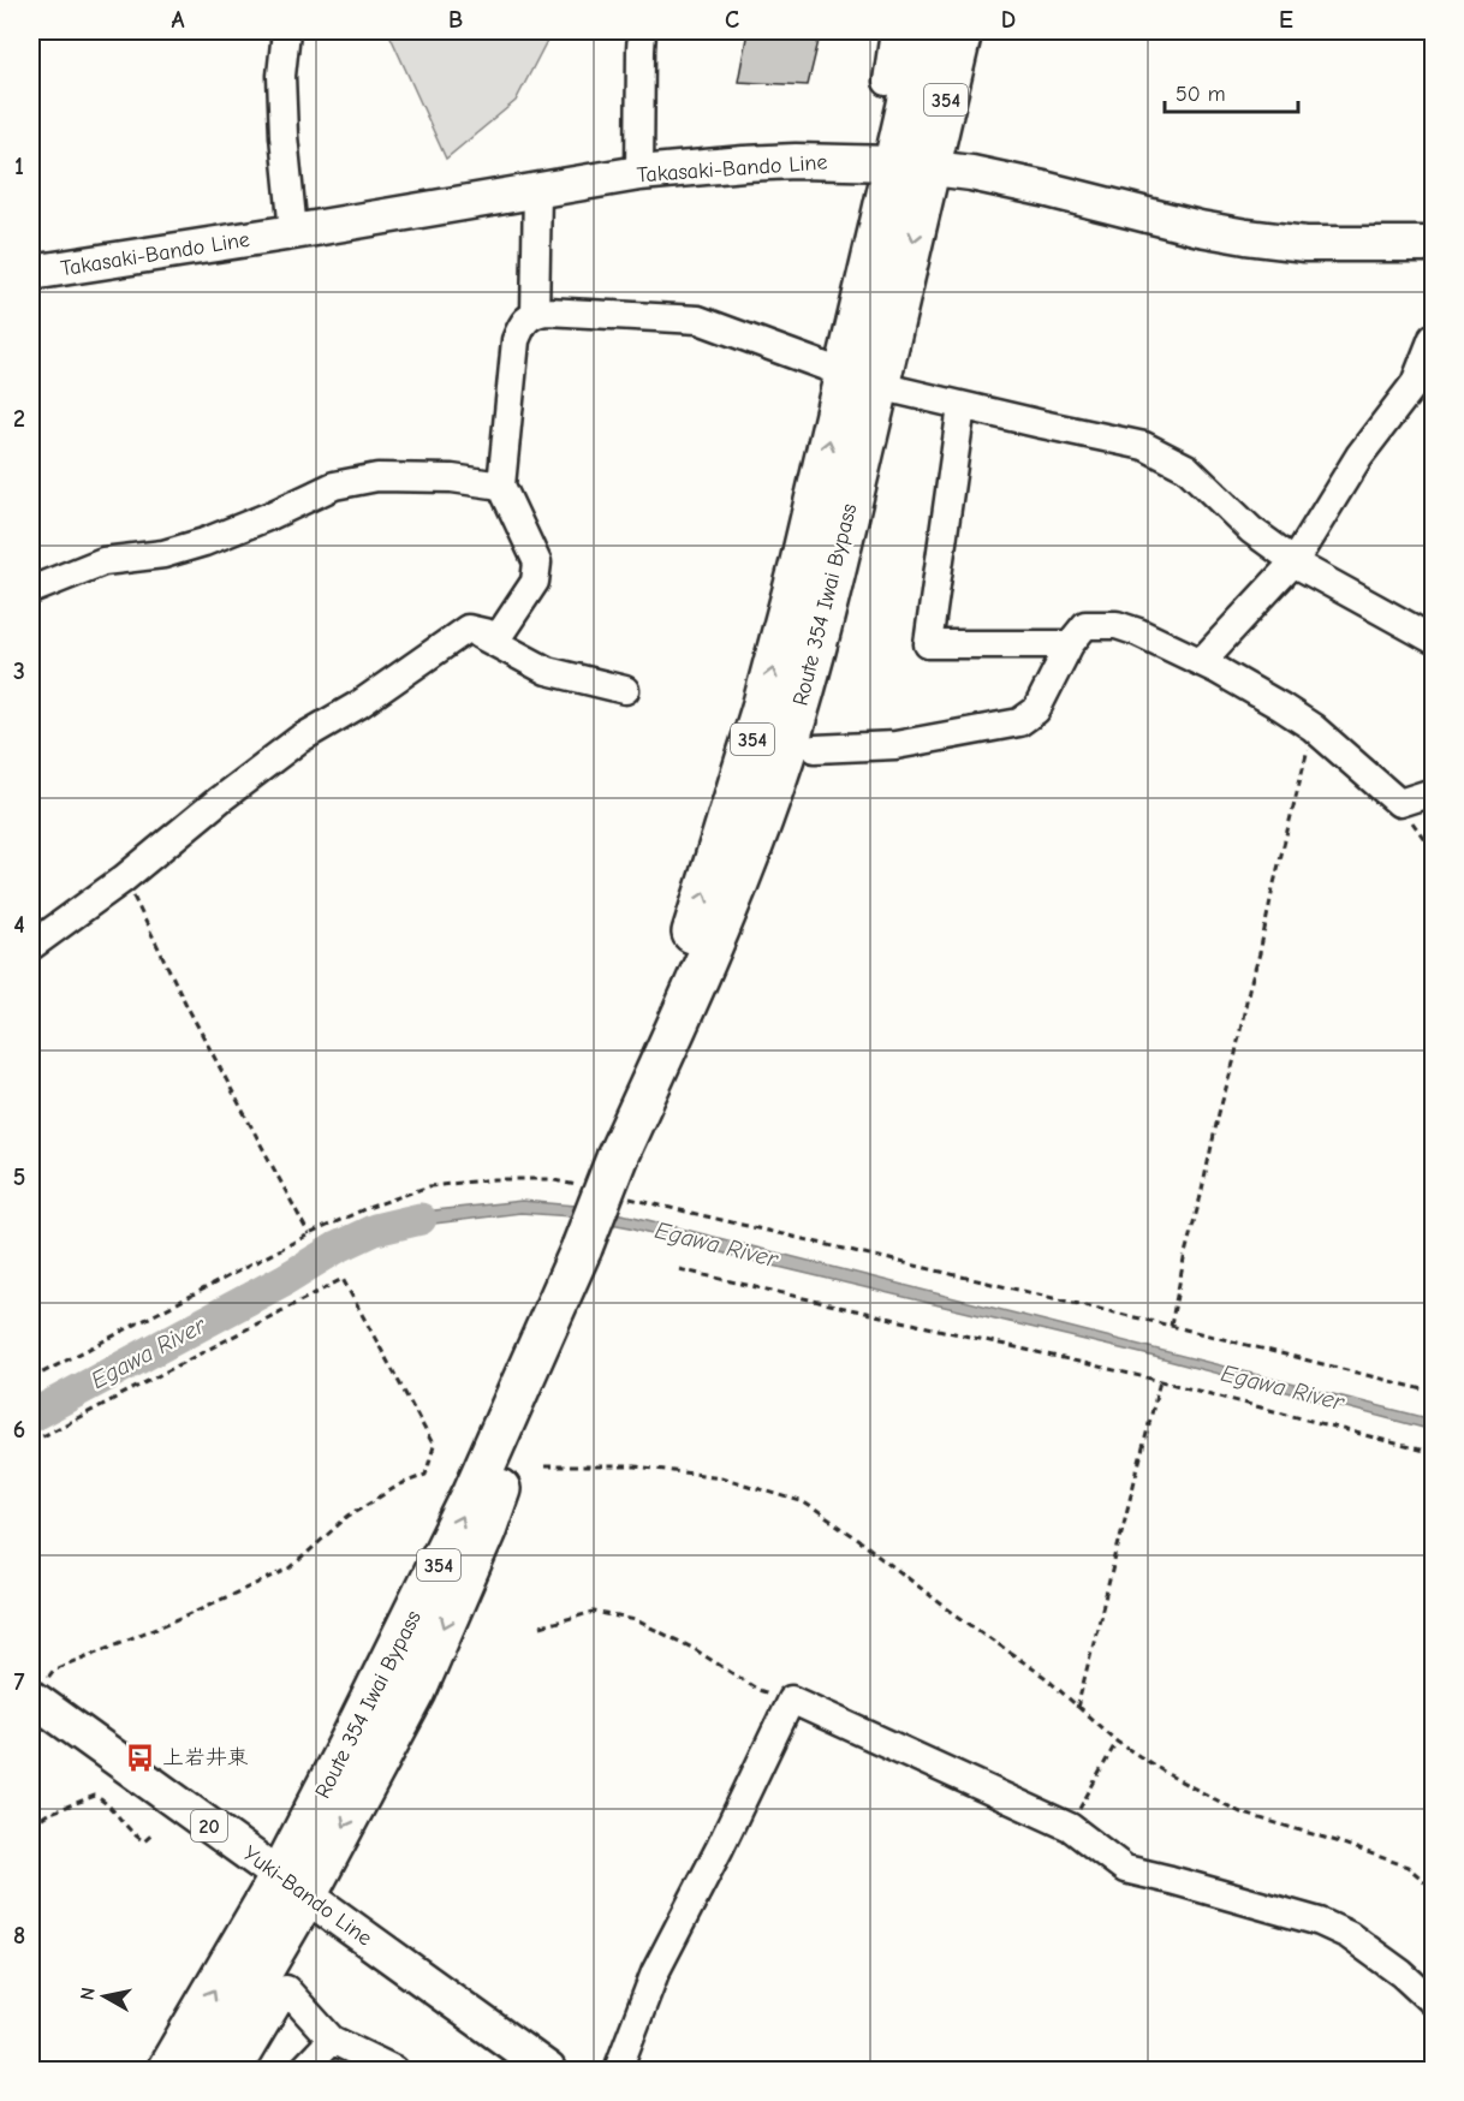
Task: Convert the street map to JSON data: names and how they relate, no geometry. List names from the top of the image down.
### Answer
{
  "streets": {
    "highway": ["354", "Route 354 Iwai Bypass"],
    "main road": ["Takasaki-Bando Line", "20", "Yuki-Bando Line"]
  },
  "crossings": [
    ["Takasaki-Bando Line", "Route 354 Iwai Bypass"],
    ["Route 354 Iwai Bypass", "Yuki-Bando Line"]
  ],
  "water": ["Egawa River"],
  "places": {
    "bus stop": ["上岩井東"]
  },
  "scale_bar": "50 m",
  "north": "left",
  "grid": {
    "columns": [
      "A",
      "B",
      "C",
      "D",
      "E"
    ],
    "rows": [
      "1",
      "2",
      "3",
      "4",
      "5",
      "6",
      "7",
      "8"
    ]
  }
}
